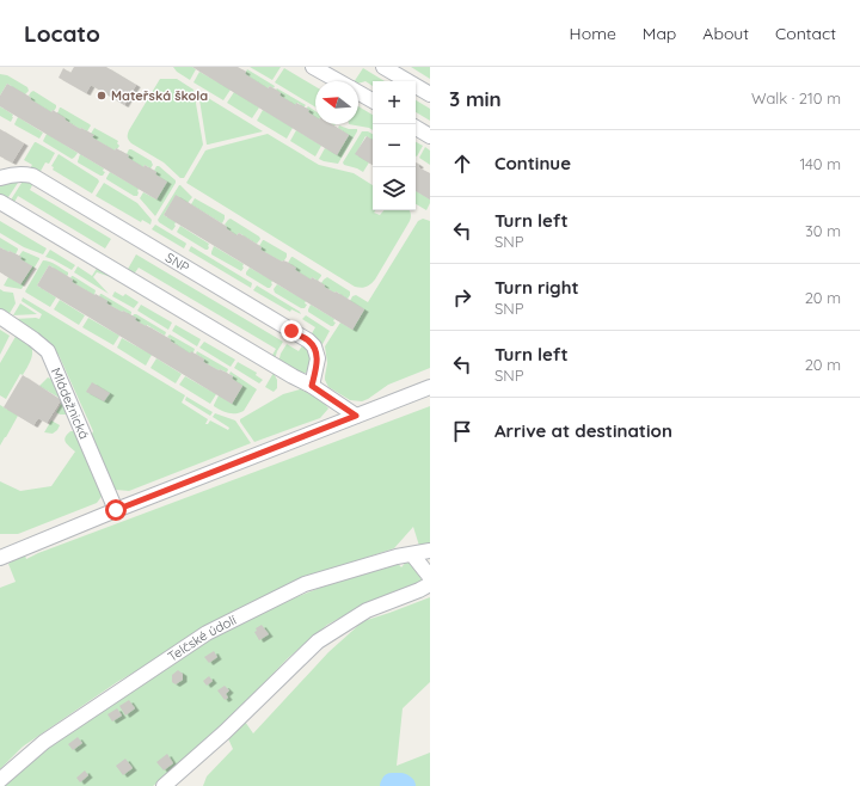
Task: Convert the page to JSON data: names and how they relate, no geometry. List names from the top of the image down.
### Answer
{
  "streets": {
    "street": ["SNP", "Mládežnická", "Telčské údolí"]
  },
  "places": ["Mateřská škola"],
  "north": "left",
  "page": {
    "header": "Locato",
    "nav": [
      "Home",
      "Map",
      "About",
      "Contact"
    ],
    "heading": ["3 min", "Walk · 210 m"],
    "map_buttons": ["+", "−"],
    "list": [
      ["Continue", "140 m"],
      ["Turn left", "SNP", "30 m"],
      ["Turn right", "SNP", "20 m"],
      ["Turn left", "SNP", "20 m"],
      "Arrive at destination"
    ]
  }
}
